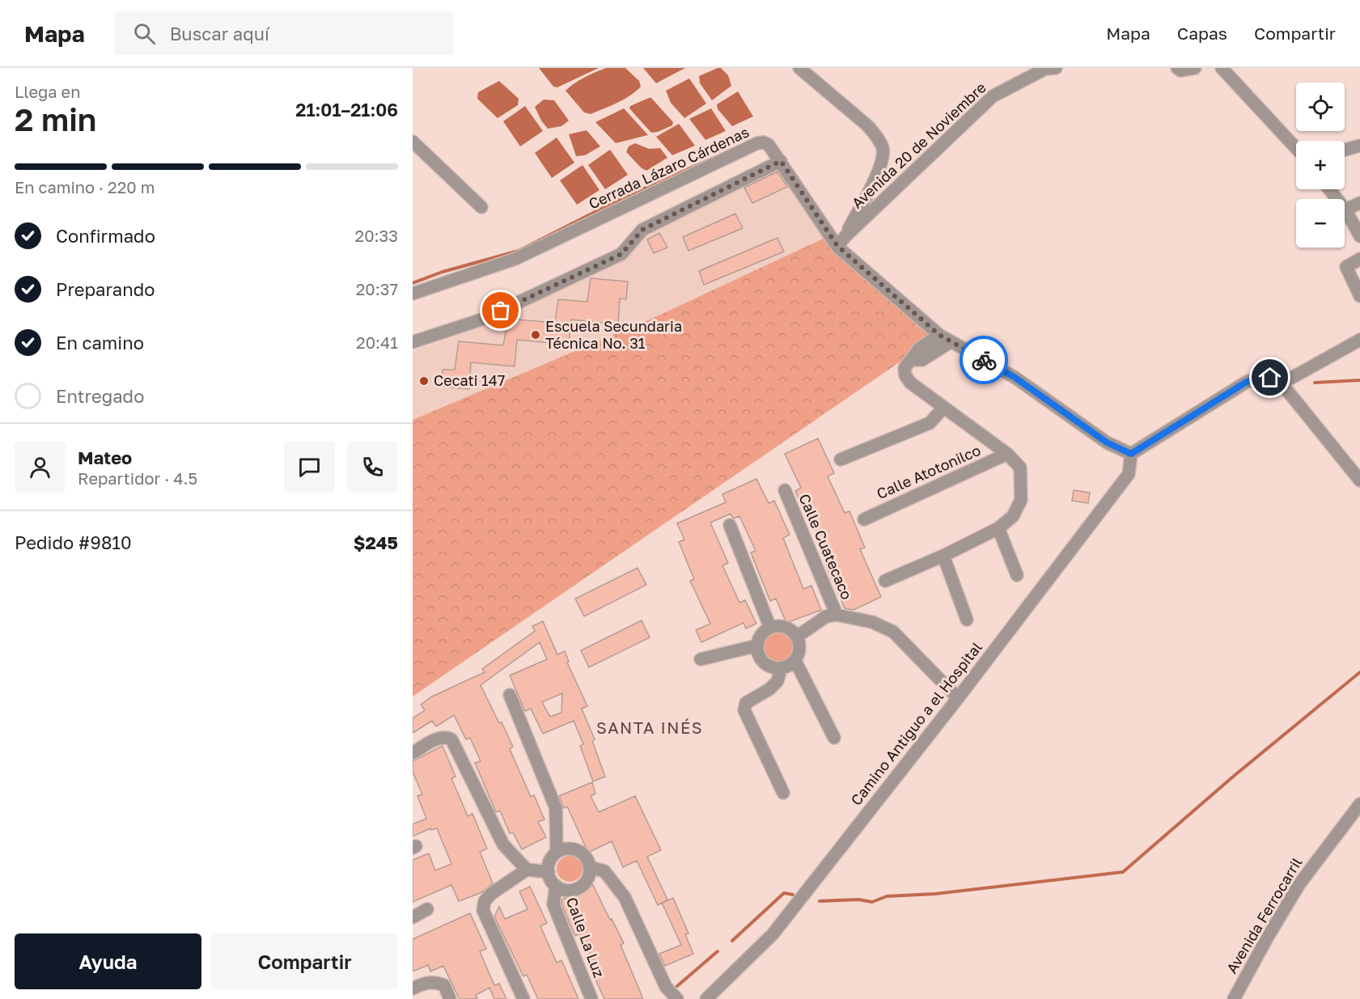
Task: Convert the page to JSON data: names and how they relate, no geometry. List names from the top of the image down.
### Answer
{
  "streets": {
    "street": [
      "Avenida 20 de Noviembre",
      "Cerrada Lázaro Cárdenas",
      "Calle Atotonilco",
      "Calle Cuatecaco",
      "Camino Antiguo a el Hospital",
      "Avenida Ferrocarril",
      "Calle La Luz"
    ]
  },
  "crossings": [
    ["Avenida 20 de Noviembre", "Cerrada Lázaro Cárdenas"],
    ["Cerrada Lázaro Cárdenas", "Camino Antiguo a el Hospital"]
  ],
  "districts": ["SANTA INÉS"],
  "places": ["Escuela Secundaria Técnica No. 31", "Cecati 147"],
  "page": {
    "header": "Mapa",
    "search": "Buscar aquí",
    "nav": ["Mapa", "Capas", "Compartir"],
    "heading": ["2 min", "Llega en", "21:01–21:06"],
    "panel": [
      "Mateo",
      "Repartidor · 4.5",
      "Pedido #9810",
      "$245"
    ],
    "map_buttons": ["+", "−"],
    "bar": "En camino · 220 m",
    "list": [
      ["Confirmado", "20:33"],
      ["Preparando", "20:37"],
      ["En camino", "20:41"],
      "Entregado"
    ],
    "buttons": ["Ayuda", "Compartir"]
  }
}
